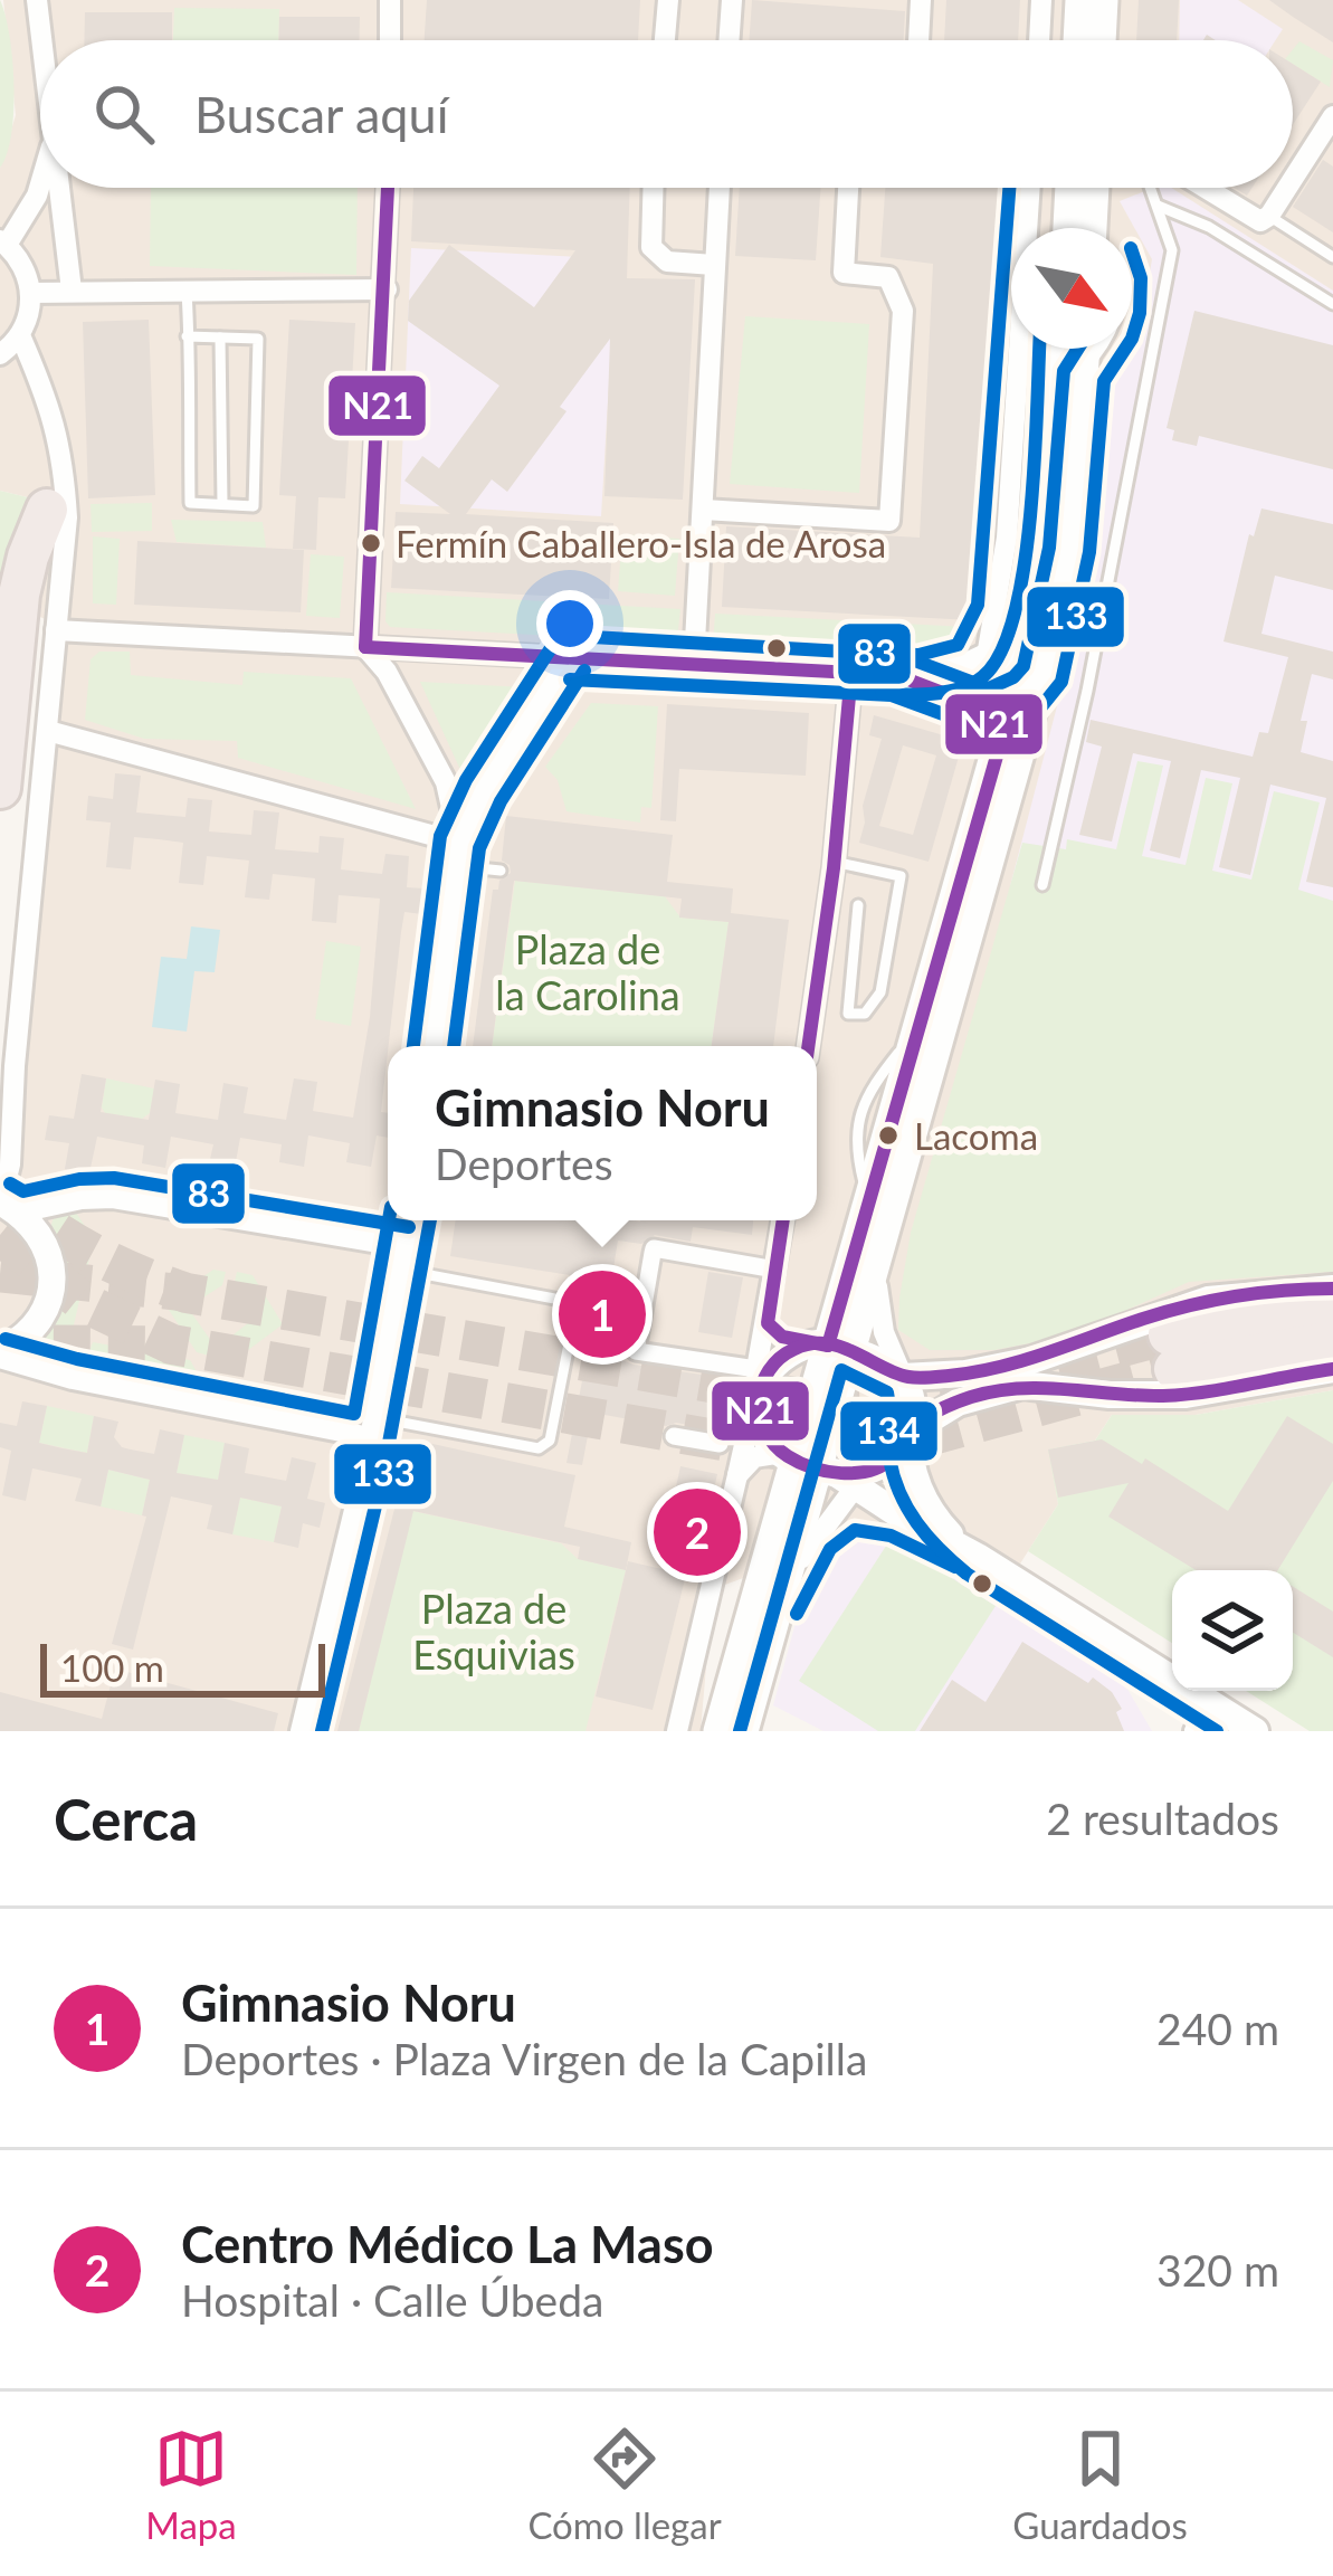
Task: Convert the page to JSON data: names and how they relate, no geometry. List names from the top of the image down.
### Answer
{
  "parks": ["Plaza de la Carolina", "Plaza de Esquivias"],
  "places": ["Fermín Caballero-Isla de Arosa", "Lacoma"],
  "lines": [
    "transit line N21",
    "transit line 83",
    "transit line 133",
    "transit line 134"
  ],
  "scale_bar": "100 m",
  "north": "bottom right",
  "page": {
    "search": "Buscar aquí",
    "popup": ["Gimnasio Noru", "Deportes"],
    "pins": ["1", "2"],
    "scale": "100 m",
    "heading": ["Cerca", "2 resultados"],
    "list": [
      {
        "mark": "1",
        "name": "Gimnasio Noru",
        "note": "Deportes · Plaza Virgen de la Capilla",
        "value": "240 m"
      },
      {
        "mark": "2",
        "name": "Centro Médico La Maso",
        "note": "Hospital · Calle Úbeda",
        "value": "320 m"
      }
    ],
    "nav": ["Mapa", "Cómo llegar", "Guardados"]
  }
}
